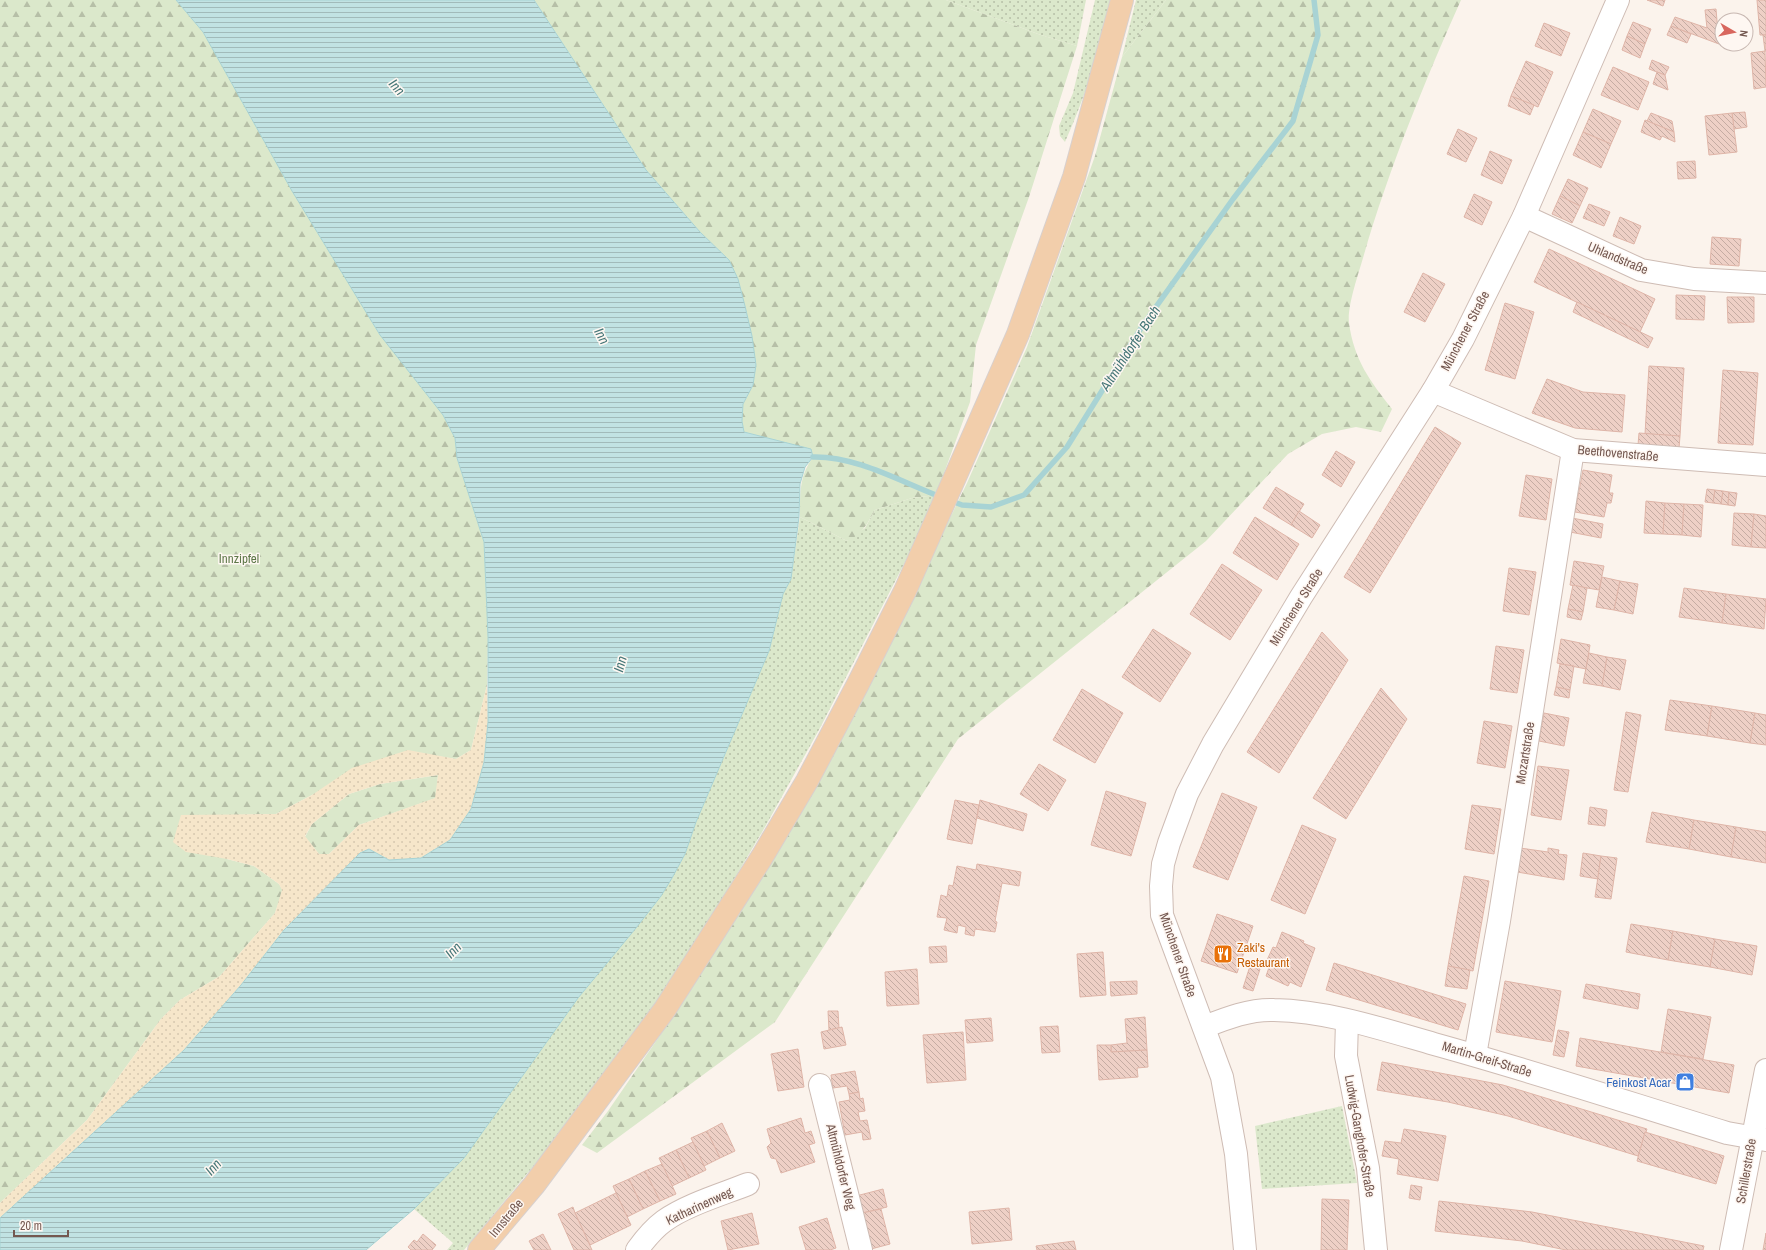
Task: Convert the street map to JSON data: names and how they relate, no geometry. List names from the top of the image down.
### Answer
{
  "streets": {
    "main road": ["Innstraße"],
    "street": [
      "Uhlandstraße",
      "Münchener Straße",
      "Beethovenstraße",
      "Mozartstraße",
      "Martin-Greif-Straße",
      "Ludwig-Ganghofer-Straße",
      "Altmühldorfer Weg",
      "Schillerstraße",
      "Katharinenweg"
    ]
  },
  "crossings": [
    ["Uhlandstraße", "Münchener Straße"],
    ["Münchener Straße", "Beethovenstraße"],
    ["Münchener Straße", "Martin-Greif-Straße"],
    ["Beethovenstraße", "Mozartstraße"],
    ["Mozartstraße", "Martin-Greif-Straße"],
    ["Martin-Greif-Straße", "Ludwig-Ganghofer-Straße"],
    ["Martin-Greif-Straße", "Schillerstraße"]
  ],
  "water": ["Inn", "Altmühldorfer Bach"],
  "parks": ["Innzipfel"],
  "places": {
    "restaurant": ["Zaki's Restaurant"],
    "shop": ["Feinkost Acar"]
  },
  "scale_bar": "20 m",
  "north": "right"
}
